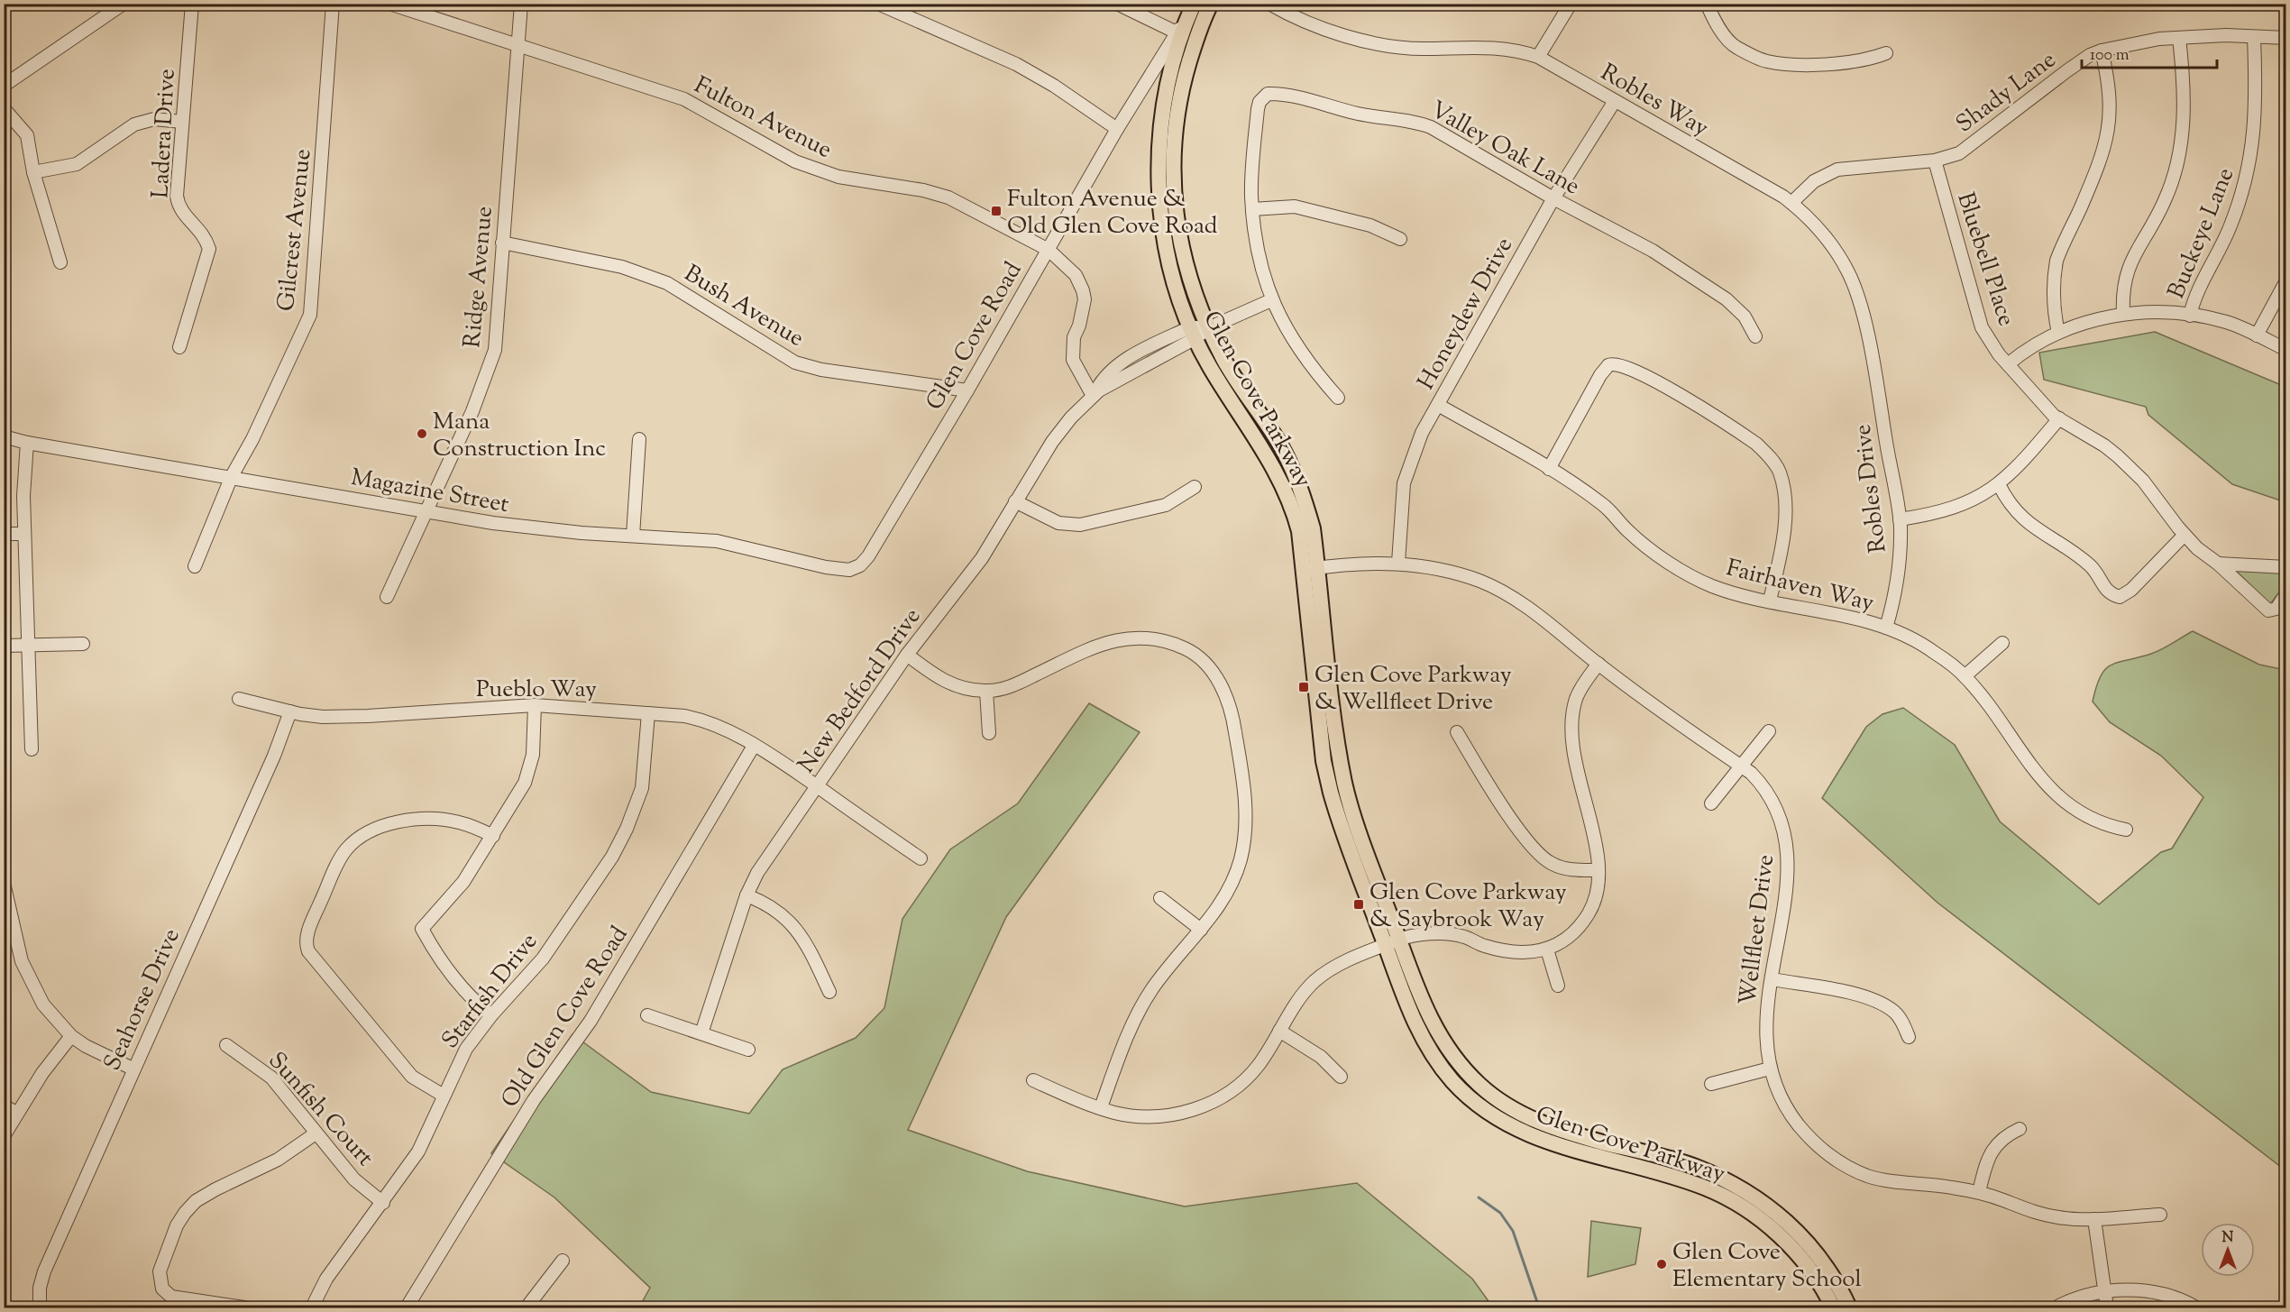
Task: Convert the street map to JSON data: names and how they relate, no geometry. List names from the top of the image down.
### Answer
{
  "streets": {
    "main road": ["Glen Cove Parkway"],
    "street": [
      "Shady Lane",
      "Robles Way",
      "Fulton Avenue",
      "Ladera Drive",
      "Valley Oak Lane",
      "Gilcrest Avenue",
      "Buckeye Lane",
      "Bluebell Place",
      "Ridge Avenue",
      "Bush Avenue",
      "Honeydew Drive",
      "Glen Cove Road",
      "Robles Drive",
      "Magazine Street",
      "Fairhaven Way",
      "Pueblo Way",
      "New Bedford Drive",
      "Wellfleet Drive",
      "Starfish Drive",
      "Seahorse Drive",
      "Old Glen Cove Road",
      "Sunfish Court"
    ]
  },
  "crossings": [
    ["Shady Lane", "Robles Way"],
    ["Shady Lane", "Buckeye Lane"],
    ["Shady Lane", "Bluebell Place"],
    ["Robles Way", "Honeydew Drive"],
    ["Robles Way", "Robles Drive"],
    ["Fulton Avenue", "Ridge Avenue"],
    ["Fulton Avenue", "Glen Cove Road"],
    ["Fulton Avenue", "New Bedford Drive"],
    ["Valley Oak Lane", "Honeydew Drive"],
    ["Valley Oak Lane", "New Bedford Drive"],
    ["Gilcrest Avenue", "Magazine Street"],
    ["Ridge Avenue", "Bush Avenue"],
    ["Ridge Avenue", "Magazine Street"],
    ["Bush Avenue", "Glen Cove Road"],
    ["Honeydew Drive", "Fairhaven Way"],
    ["Honeydew Drive", "Wellfleet Drive"],
    ["Glen Cove Road", "Glen Cove Parkway"],
    ["Glen Cove Road", "Magazine Street"],
    ["Glen Cove Parkway", "New Bedford Drive"],
    ["Glen Cove Parkway", "Wellfleet Drive"],
    ["Robles Drive", "Fairhaven Way"],
    ["Pueblo Way", "New Bedford Drive"],
    ["Pueblo Way", "Starfish Drive"],
    ["Pueblo Way", "Seahorse Drive"],
    ["Pueblo Way", "Old Glen Cove Road"],
    ["Starfish Drive", "Sunfish Court"]
  ],
  "places": {
    "transit": ["Fulton Avenue & Old Glen Cove Road", "Glen Cove Parkway & Wellfleet Drive", "Glen Cove Parkway & Saybrook Way"],
    "other": ["Mana Construction Inc", "Glen Cove Elementary School"]
  },
  "scale_bar": "100 m",
  "north": "top"
}
